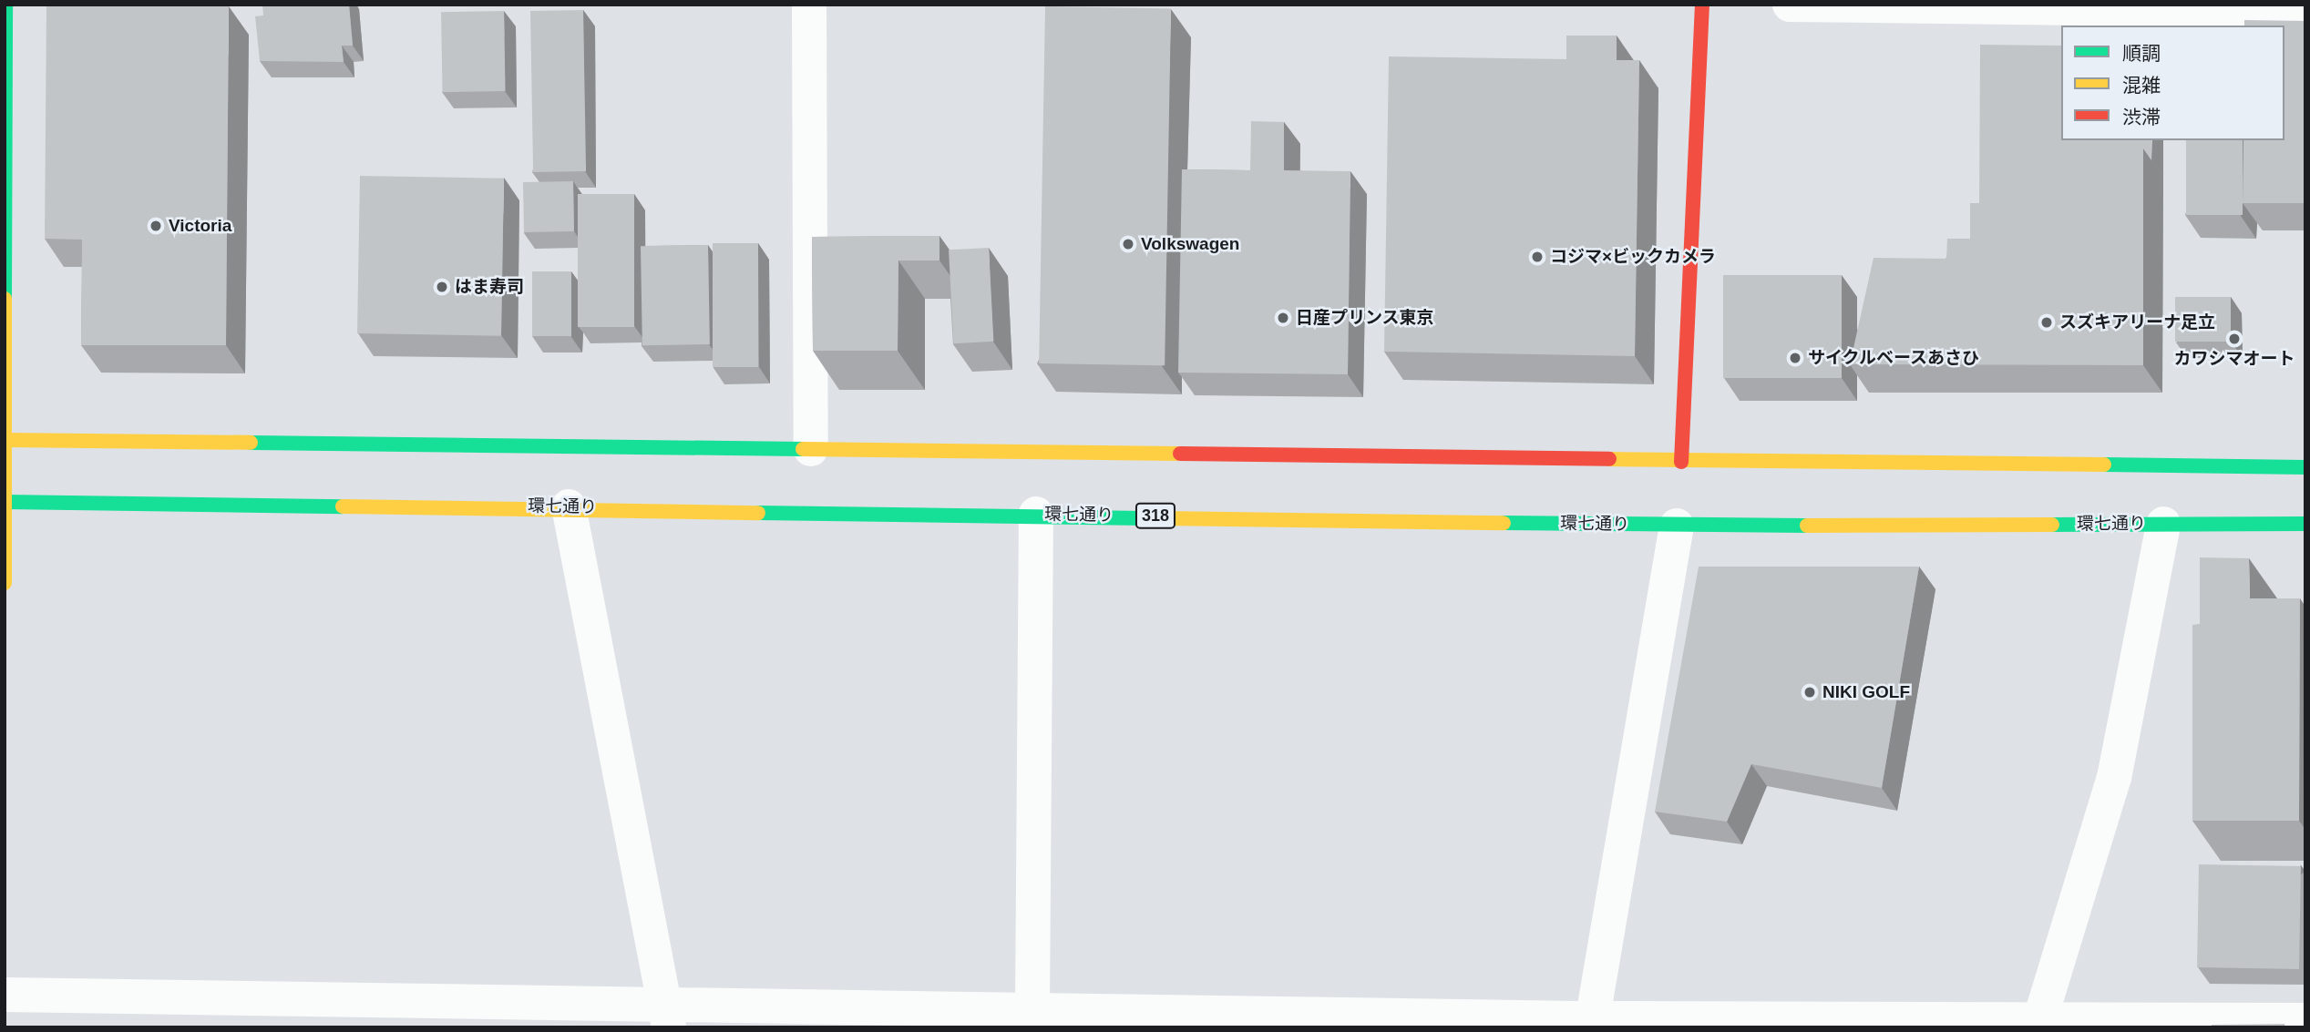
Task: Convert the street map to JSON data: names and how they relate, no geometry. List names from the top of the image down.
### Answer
{
  "streets": {
    "main road": ["環七通り", "318"]
  },
  "places": [
    "Victoria",
    "Volkswagen",
    "コジマ×ビックカメラ",
    "はま寿司",
    "日産プリンス東京",
    "スズキアリーナ足立",
    "カワシマオート",
    "サイクルベースあさひ",
    "NIKI GOLF"
  ],
  "legend": ["順調", "混雑", "渋滞"]
}
